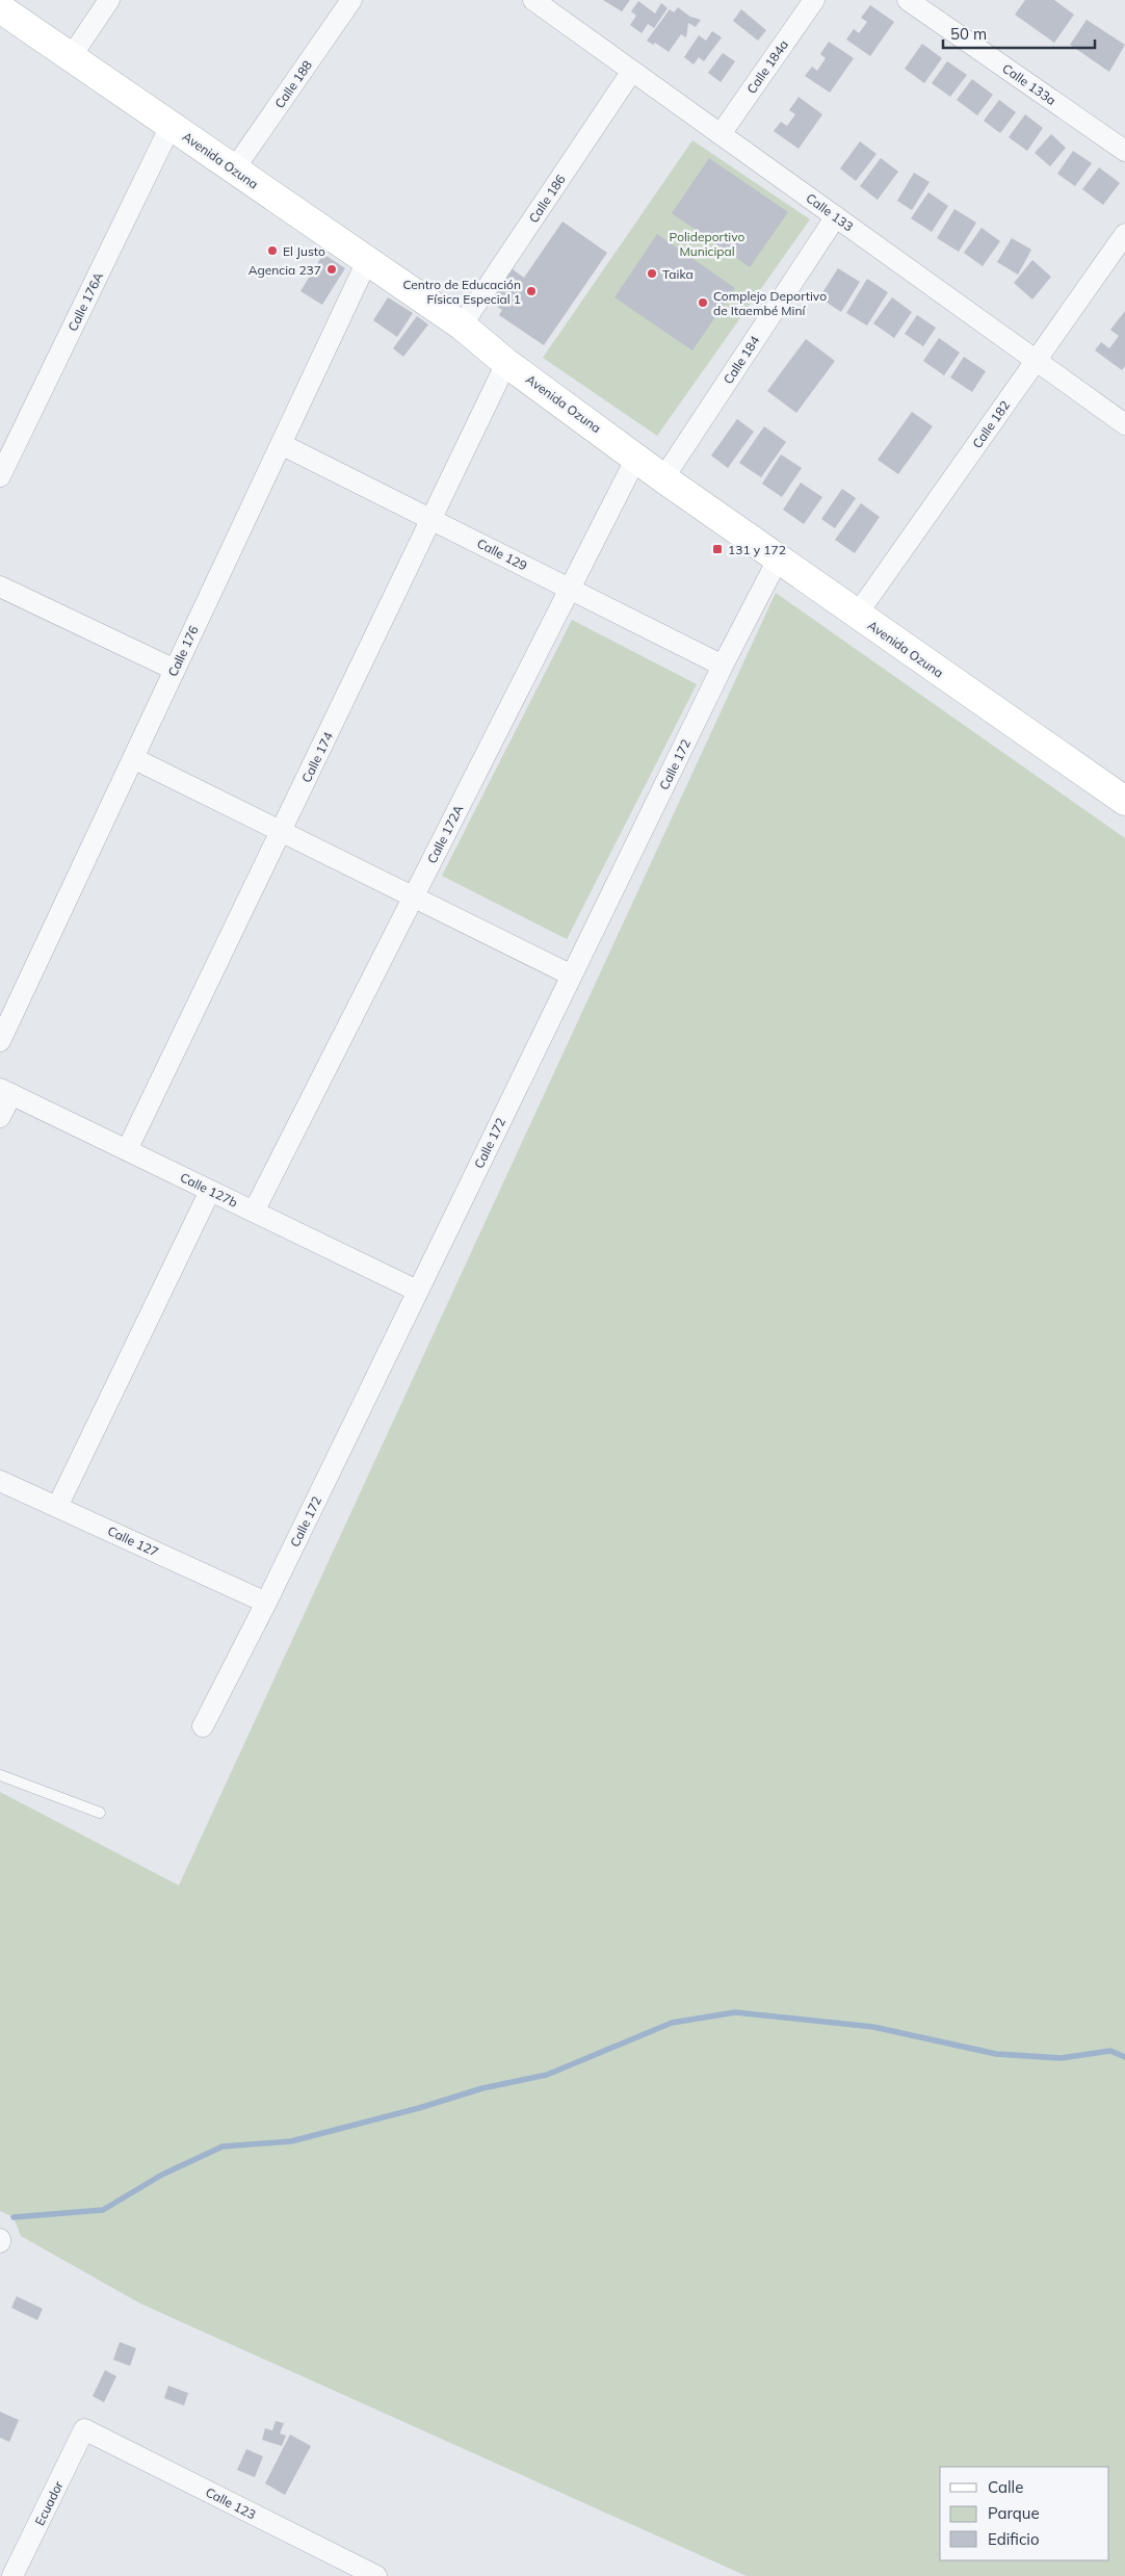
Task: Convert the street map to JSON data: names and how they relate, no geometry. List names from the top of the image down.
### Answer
{
  "streets": {
    "main road": ["Avenida Ozuna"],
    "street": [
      "Calle 184a",
      "Calle 188",
      "Calle 133a",
      "Calle 186",
      "Calle 133",
      "Calle 176A",
      "Calle 184",
      "Calle 182",
      "Calle 129",
      "Calle 176",
      "Calle 174",
      "Calle 172",
      "Calle 172A",
      "Calle 127b",
      "Calle 127",
      "Ecuador",
      "Calle 123"
    ]
  },
  "crossings": [
    ["Calle 184a", "Calle 133"],
    ["Calle 188", "Avenida Ozuna"],
    ["Avenida Ozuna", "Calle 186"],
    ["Avenida Ozuna", "Calle 176A"],
    ["Avenida Ozuna", "Calle 184"],
    ["Avenida Ozuna", "Calle 182"],
    ["Avenida Ozuna", "Calle 176"],
    ["Avenida Ozuna", "Calle 174"],
    ["Avenida Ozuna", "Calle 172"],
    ["Avenida Ozuna", "Calle 172A"],
    ["Calle 186", "Calle 133"],
    ["Calle 133", "Calle 184"],
    ["Calle 133", "Calle 182"],
    ["Calle 129", "Calle 176"],
    ["Calle 129", "Calle 174"],
    ["Calle 129", "Calle 172"],
    ["Calle 129", "Calle 172A"],
    ["Calle 174", "Calle 127b"],
    ["Calle 172", "Calle 127b"],
    ["Calle 172", "Calle 127"],
    ["Calle 172A", "Calle 127b"],
    ["Ecuador", "Calle 123"]
  ],
  "parks": ["Polideportivo Municipal"],
  "places": {
    "other": [
      "El Justo",
      "Agencia 237",
      "Taika",
      "Centro de Educación Física Especial 1",
      "Complejo Deportivo de Itaembé Miní"
    ],
    "transit": ["131 y 172"]
  },
  "legend": ["Calle", "Parque", "Edificio"],
  "scale_bar": "50 m"
}
